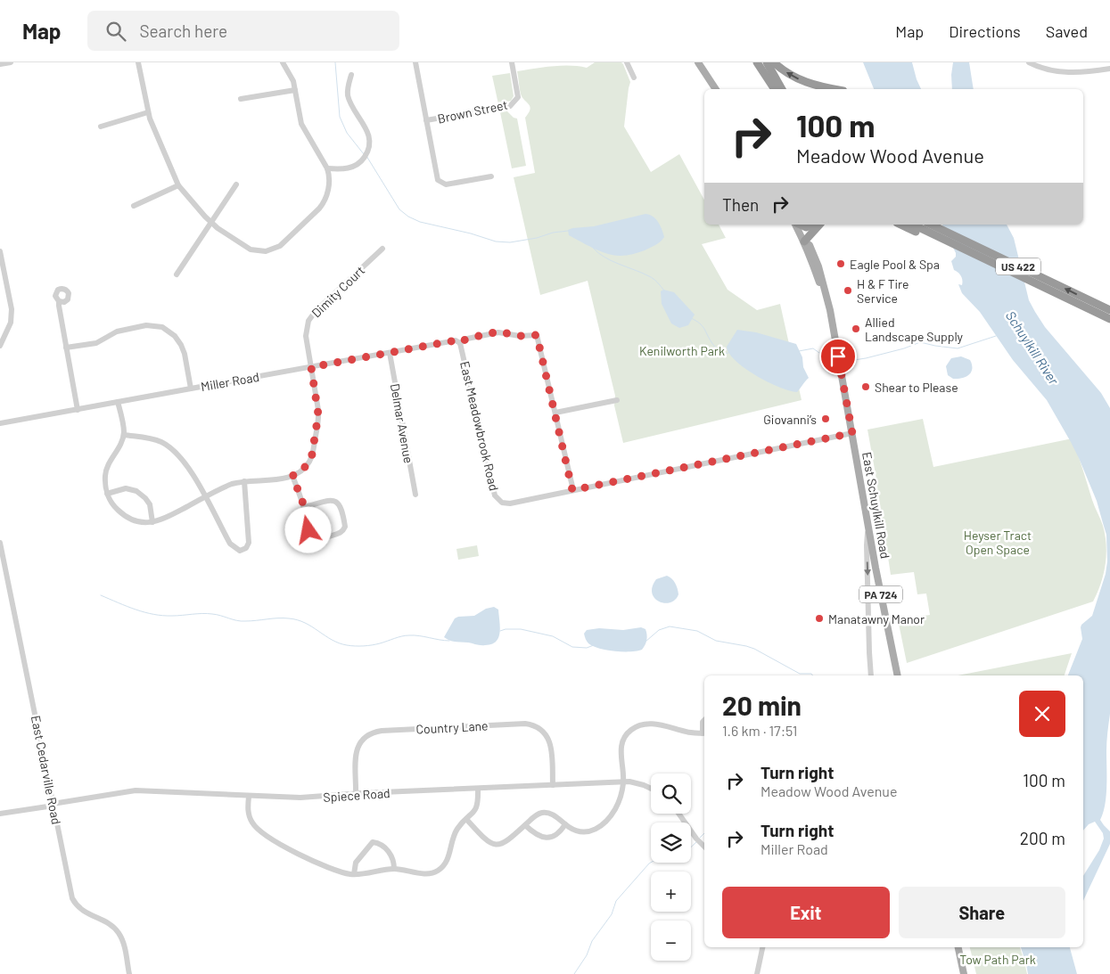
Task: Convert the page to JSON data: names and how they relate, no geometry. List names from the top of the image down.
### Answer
{
  "streets": {
    "highway": ["US 422"],
    "main road": ["East Schuylkill Road", "PA 724"],
    "street": [
      "Brown Street",
      "Dimity Court",
      "Miller Road",
      "Delmar Avenue",
      "East Meadowbrook Road",
      "Country Lane",
      "East Cedarville Road",
      "Spiece Road"
    ]
  },
  "crossings": [
    ["Dimity Court", "Miller Road"],
    ["Miller Road", "Delmar Avenue"],
    ["Miller Road", "East Meadowbrook Road"],
    ["Country Lane", "Spiece Road"],
    ["East Cedarville Road", "Spiece Road"]
  ],
  "water": ["Schuylkill River"],
  "parks": ["Kenilworth Park", "Heyser Tract Open Space", "Tow Path Park"],
  "places": [
    "Eagle Pool & Spa",
    "H & F Tire Service",
    "Allied Landscape Supply",
    "Shear to Please",
    "Giovanni’s",
    "Manatawny Manor"
  ],
  "page": {
    "header": "Map",
    "search": "Search here",
    "nav": ["Map", "Directions", "Saved"],
    "turn": ["100 m", "Meadow Wood Avenue"],
    "then": "Then",
    "heading": ["20 min", "1.6 km · 17:51"],
    "list": [
      {
        "name": "Turn right",
        "note": "Meadow Wood Avenue",
        "value": "100 m"
      },
      {
        "name": "Turn right",
        "note": "Miller Road",
        "value": "200 m"
      }
    ],
    "map_buttons": ["+", "−"],
    "buttons": ["Exit", "Share"]
  }
}
